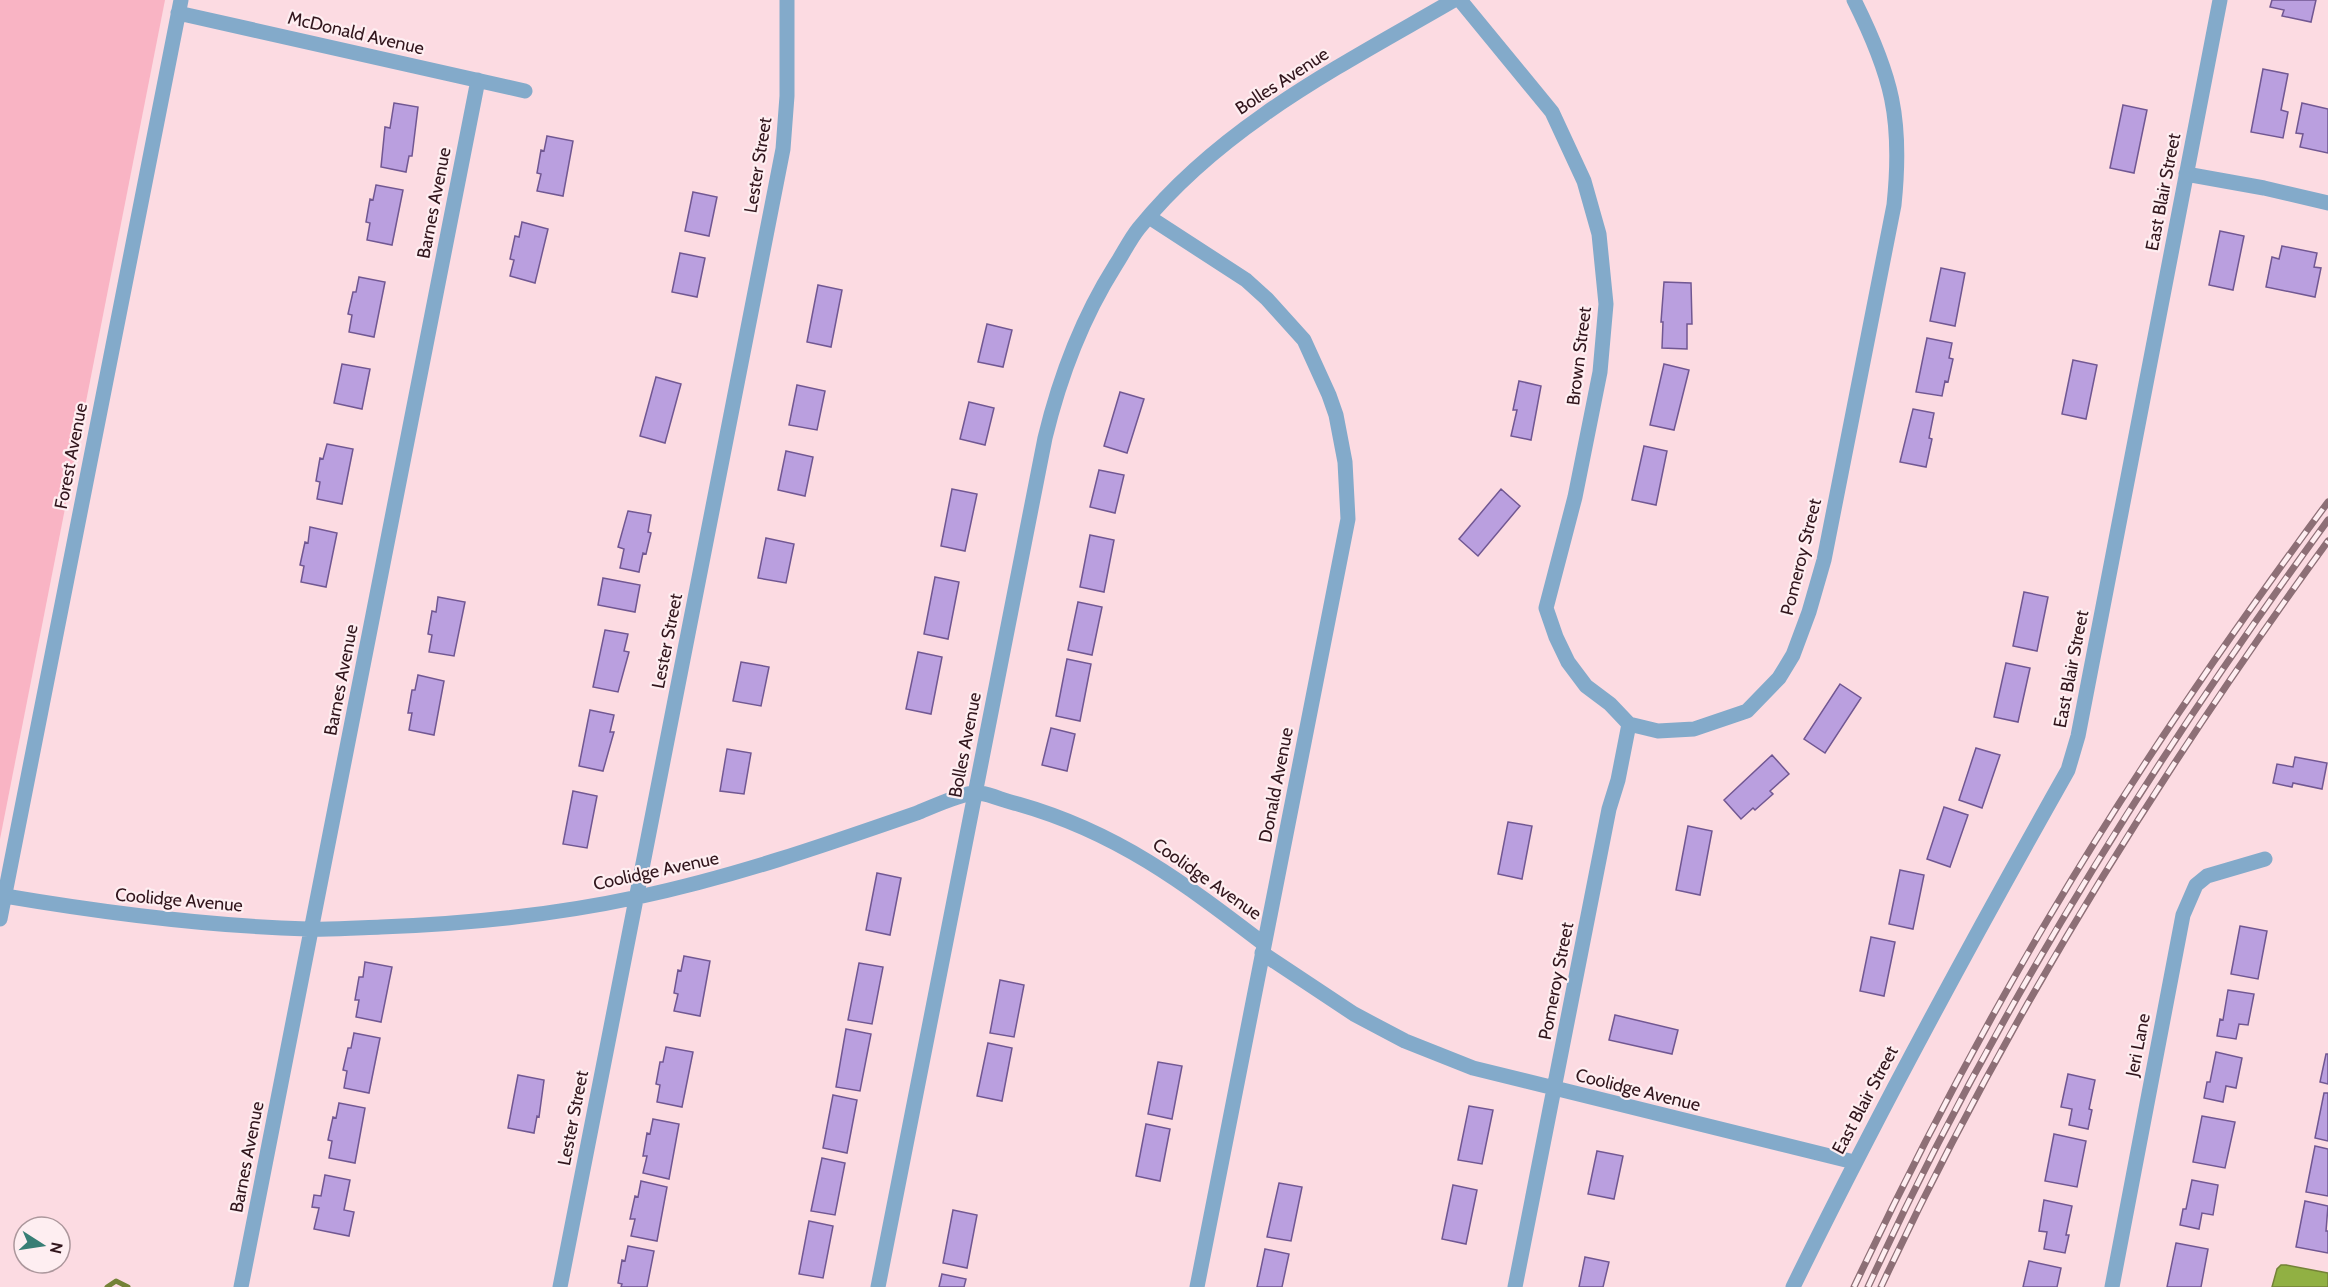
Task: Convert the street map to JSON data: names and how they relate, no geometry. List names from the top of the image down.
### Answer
{
  "streets": {
    "street": [
      "McDonald Avenue",
      "Bolles Avenue",
      "Lester Street",
      "East Blair Street",
      "Barnes Avenue",
      "Brown Street",
      "Forest Avenue",
      "Pomeroy Street",
      "Donald Avenue",
      "Coolidge Avenue",
      "Jeri Lane"
    ]
  },
  "crossings": [
    ["McDonald Avenue", "Barnes Avenue"],
    ["McDonald Avenue", "Forest Avenue"],
    ["Bolles Avenue", "Donald Avenue"],
    ["Bolles Avenue", "Coolidge Avenue"],
    ["Lester Street", "Coolidge Avenue"],
    ["East Blair Street", "Coolidge Avenue"],
    ["Barnes Avenue", "Coolidge Avenue"],
    ["Brown Street", "Pomeroy Street"],
    ["Forest Avenue", "Coolidge Avenue"],
    ["Pomeroy Street", "Coolidge Avenue"],
    ["Donald Avenue", "Coolidge Avenue"]
  ],
  "north": "right"
}
